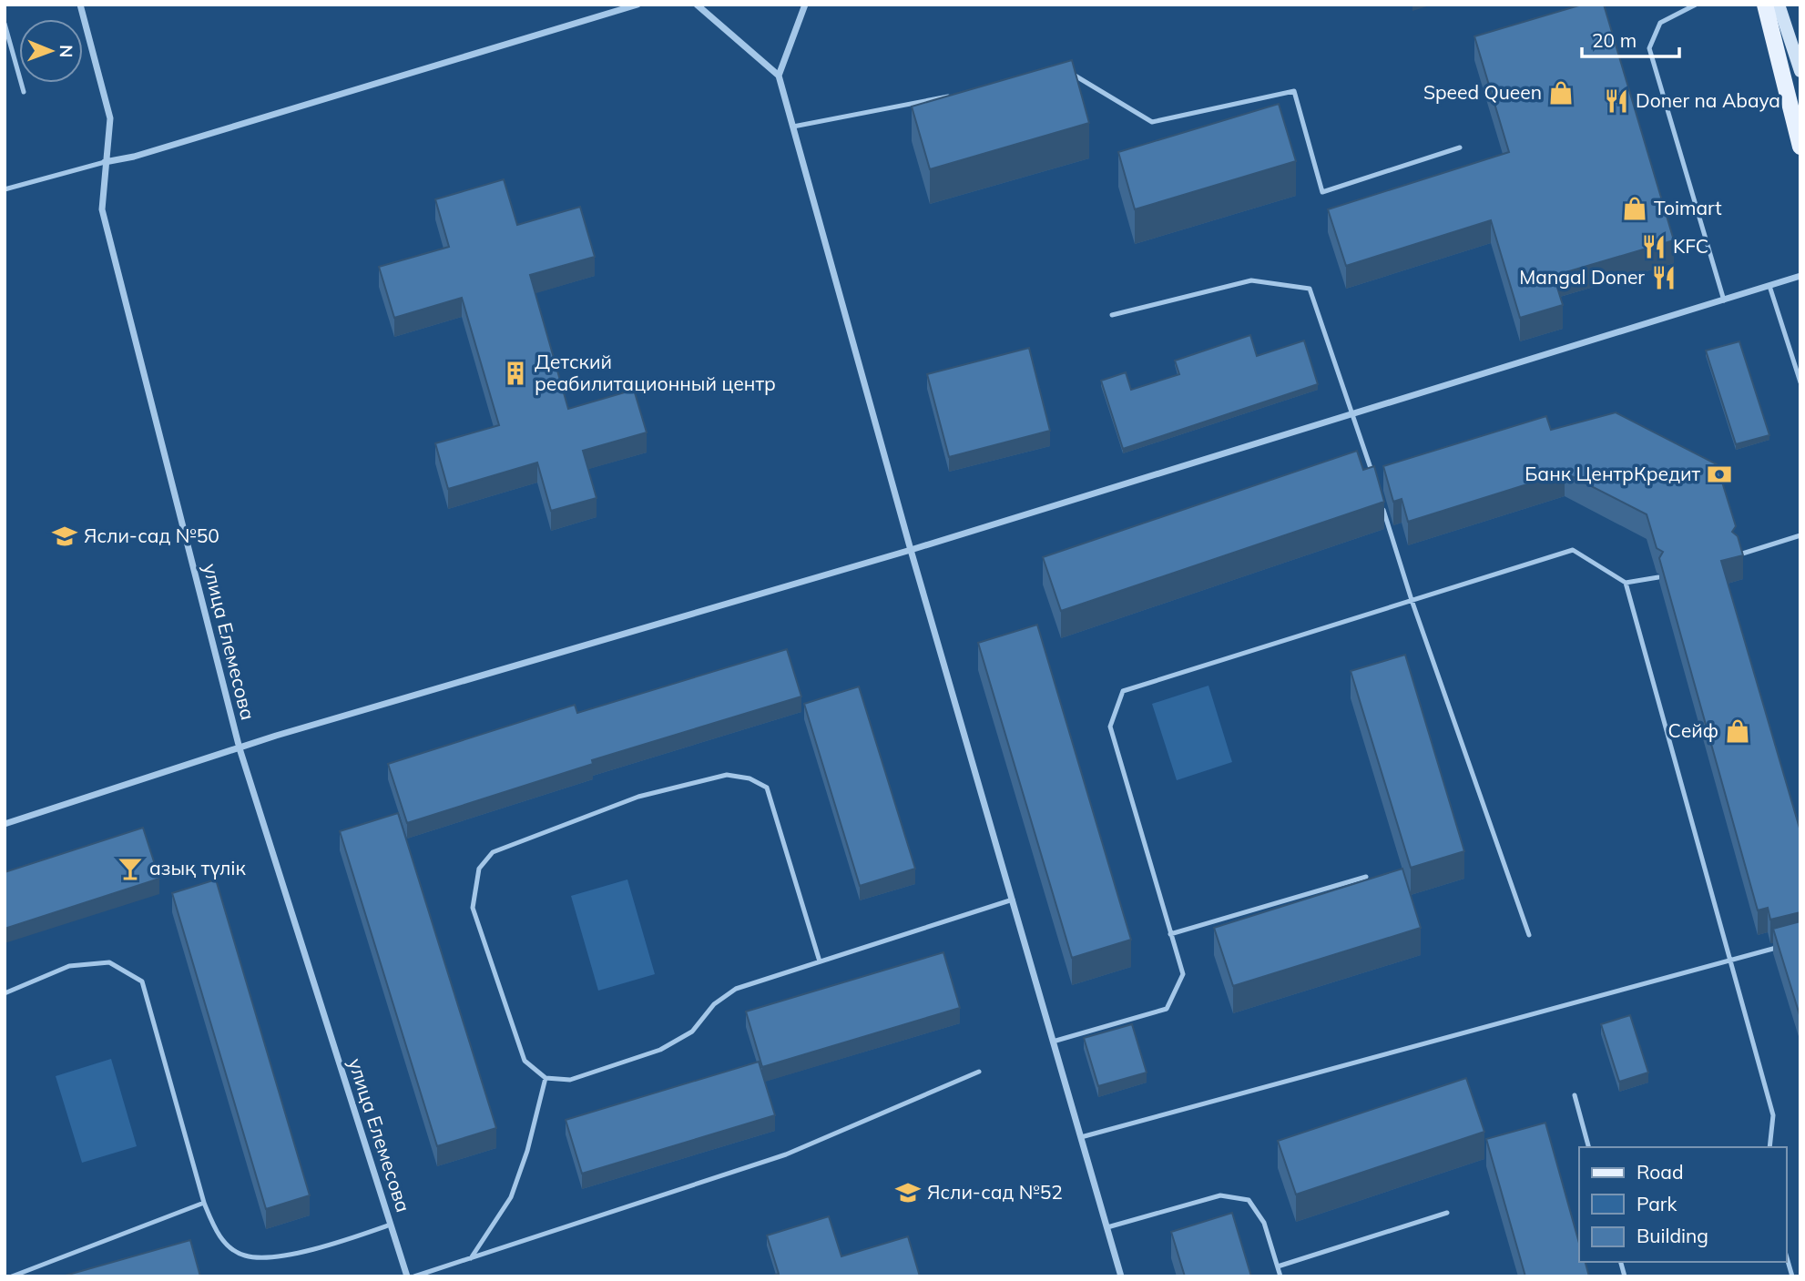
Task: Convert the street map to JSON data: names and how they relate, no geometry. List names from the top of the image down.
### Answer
{
  "streets": {
    "street": ["улица Елемесова"]
  },
  "places": {
    "shop": ["Speed Queen", "Toimart", "Сейф"],
    "restaurant": ["Doner na Abaya", "KFC", "Mangal Doner"],
    "building": ["Детский реабилитационный центр"],
    "bank": ["Банк ЦентрКредит"],
    "school or university": ["Ясли-сад №50", "Ясли-сад №52"],
    "bar": ["азық түлік"]
  },
  "legend": ["Road", "Park", "Building"],
  "scale_bar": "20 m",
  "north": "right"
}
